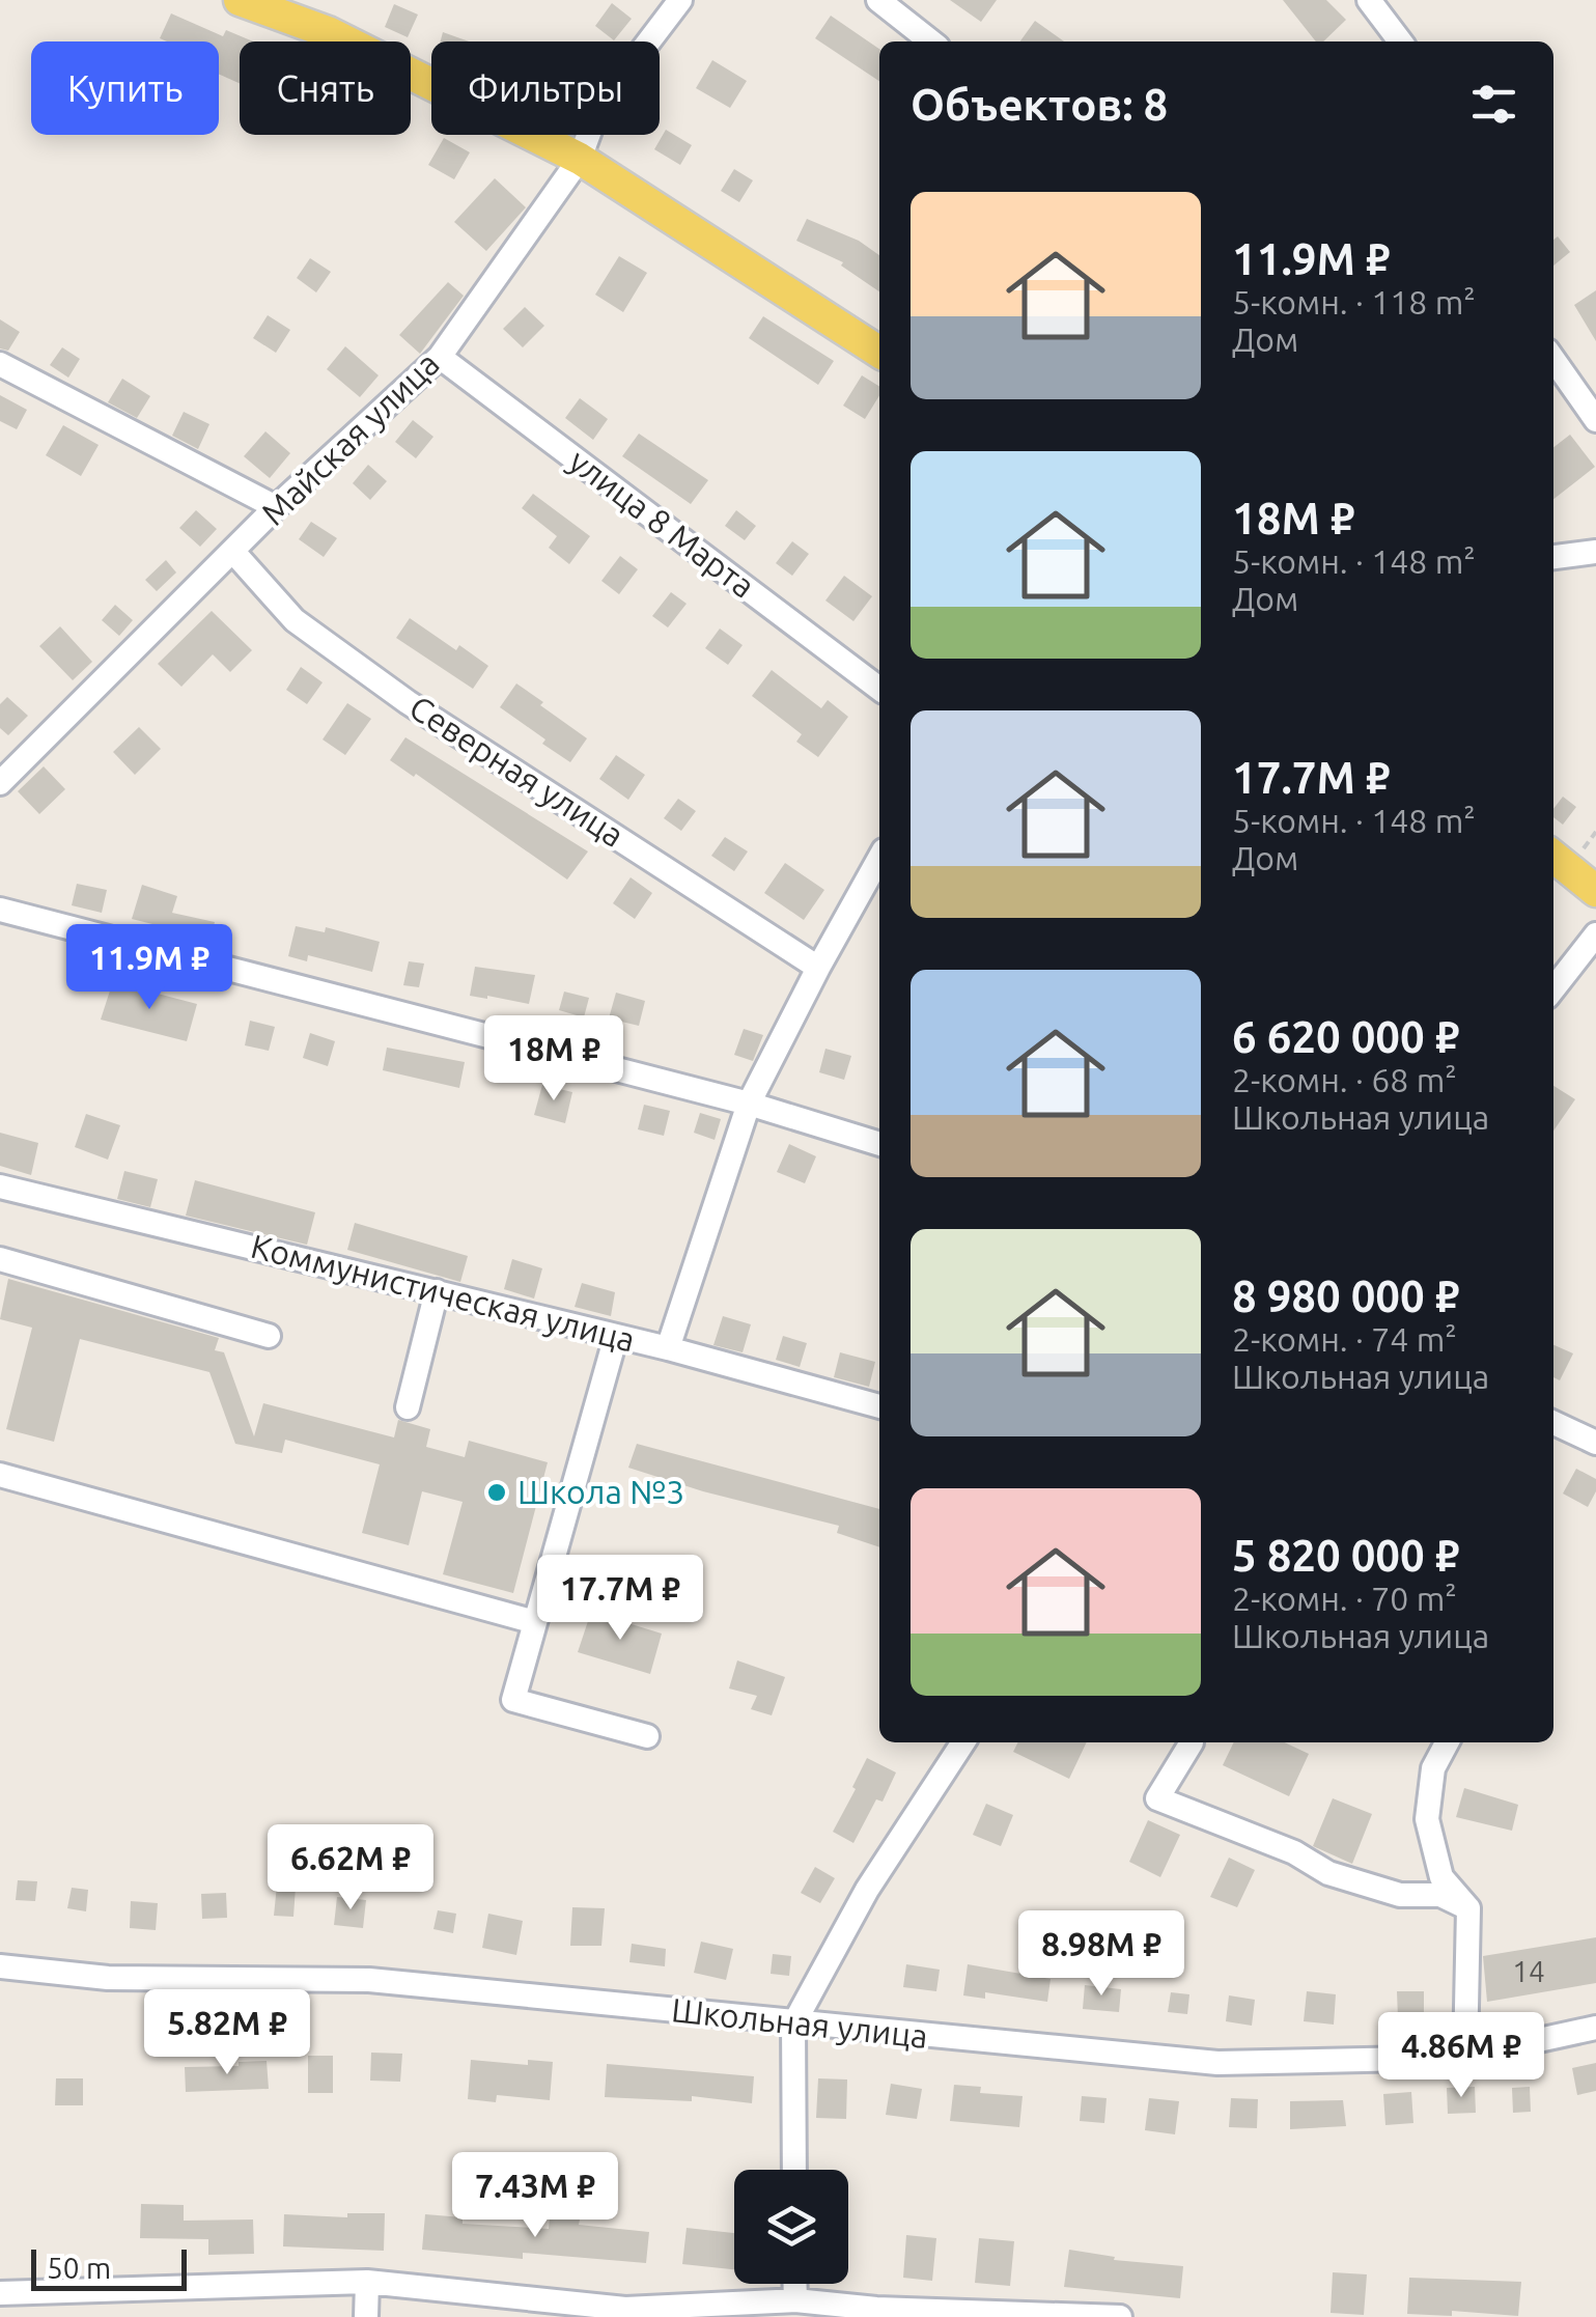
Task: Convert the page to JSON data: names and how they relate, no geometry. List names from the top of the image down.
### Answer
{
  "streets": {
    "street": [
      "Майская улица",
      "улица 8 Марта",
      "Северная улица",
      "Коммунистическая улица",
      "Школьная улица"
    ]
  },
  "crossings": [
    ["Майская улица", "улица 8 Марта"],
    ["Майская улица", "Северная улица"]
  ],
  "places": ["Школа №3"],
  "house_numbers": ["14"],
  "scale_bar": "50 m",
  "page": {
    "chip": ["Купить", "Снять", "Фильтры"],
    "heading": "Объектов: 8",
    "list": [
      {
        "name": "11.9M ₽",
        "note": "5-комн. · 118 m² · Дом"
      },
      {
        "name": "18M ₽",
        "note": "5-комн. · 148 m² · Дом"
      },
      {
        "name": "17.7M ₽",
        "note": "5-комн. · 148 m² · Дом"
      },
      {
        "name": "6 620 000 ₽",
        "note": "2-комн. · 68 m² · Школьная улица"
      },
      {
        "name": "8 980 000 ₽",
        "note": "2-комн. · 74 m² · Школьная улица"
      },
      {
        "name": "5 820 000 ₽",
        "note": "2-комн. · 70 m² · Школьная улица"
      }
    ],
    "price": [
      "11.9M ₽",
      "18M ₽",
      "17.7M ₽",
      "6.62M ₽",
      "8.98M ₽",
      "5.82M ₽",
      "4.86M ₽",
      "7.43M ₽"
    ],
    "scale": "50 m"
  }
}
